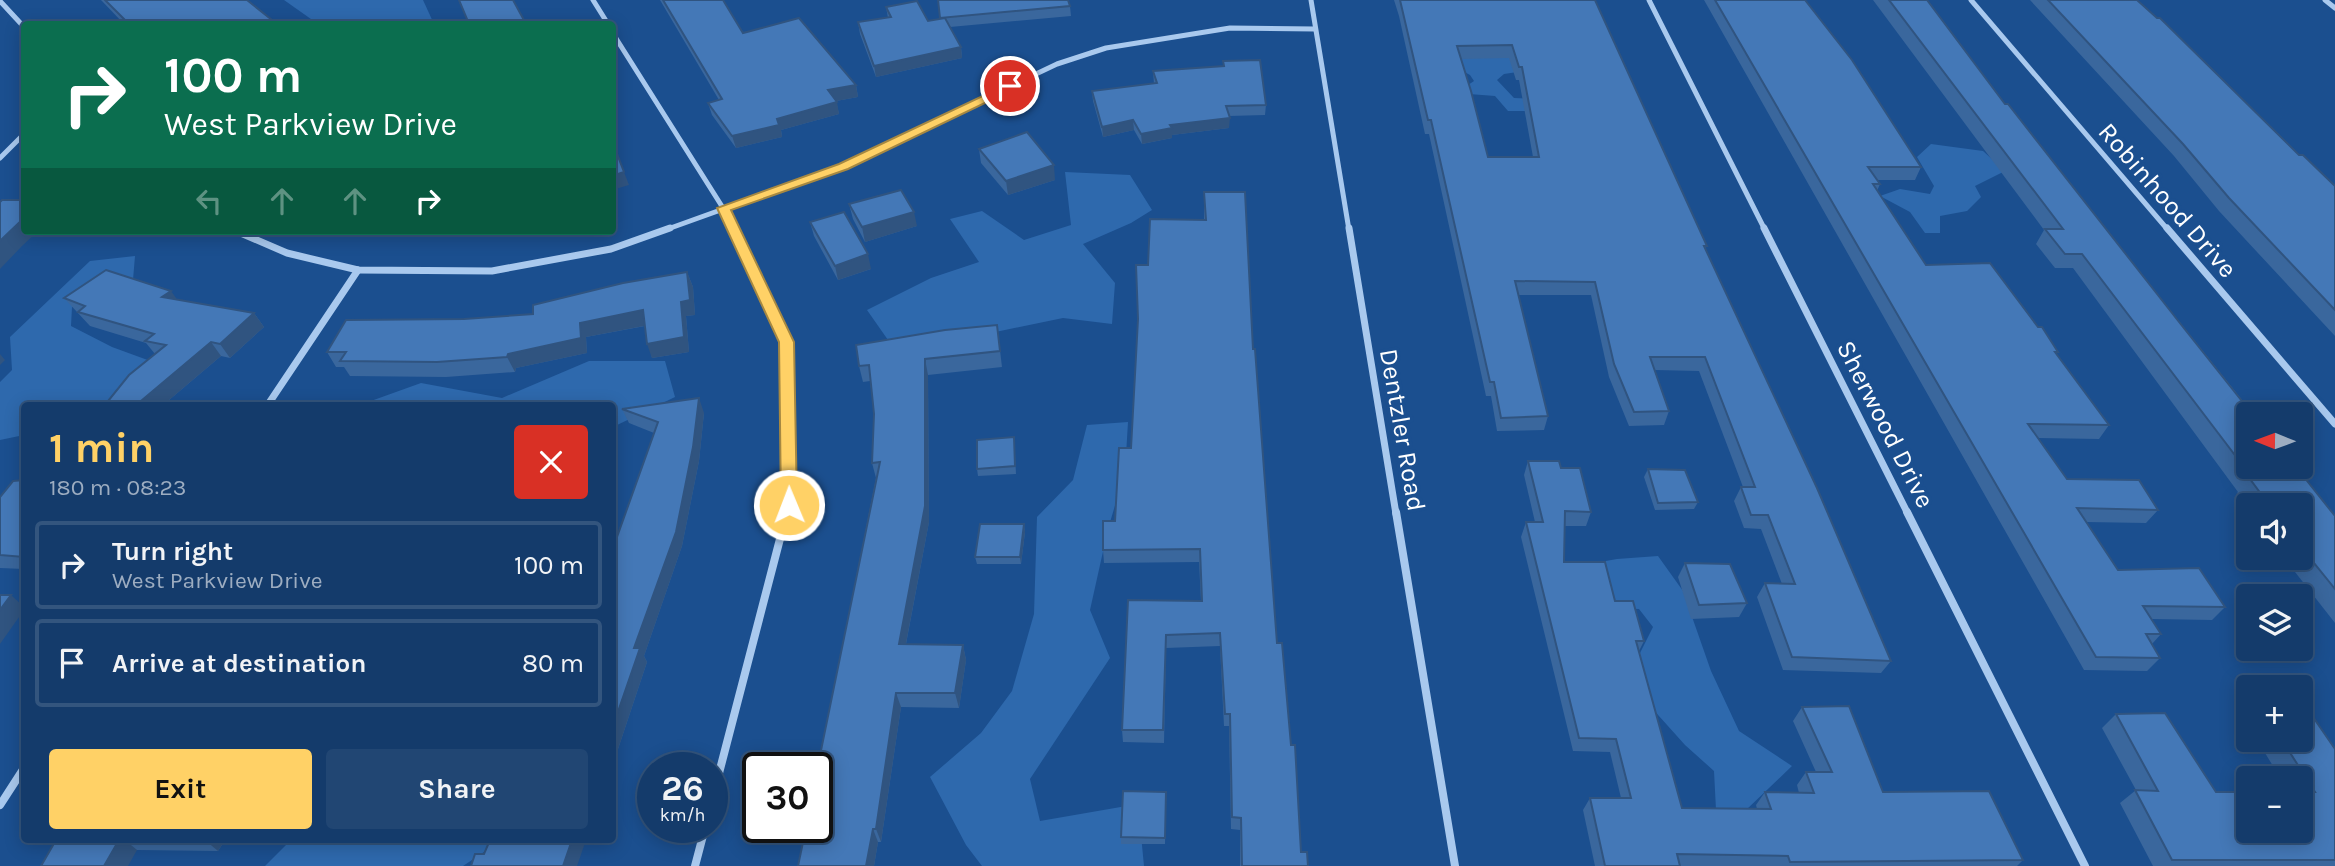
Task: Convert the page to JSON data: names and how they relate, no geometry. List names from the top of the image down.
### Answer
{
  "streets": {
    "street": ["Robinhood Drive", "Sherwood Drive", "Dentzler Road"]
  },
  "north": "left",
  "page": {
    "turn": ["100 m", "West Parkview Drive"],
    "map_buttons": ["+", "−"],
    "heading": ["1 min", "180 m · 08:23"],
    "list": [
      {
        "name": "Turn right",
        "note": "West Parkview Drive",
        "value": "100 m"
      },
      {
        "name": "Arrive at destination",
        "value": "80 m"
      }
    ],
    "buttons": ["Exit", "Share"],
    "speed": "26 km/h",
    "limit": "30"
  }
}
